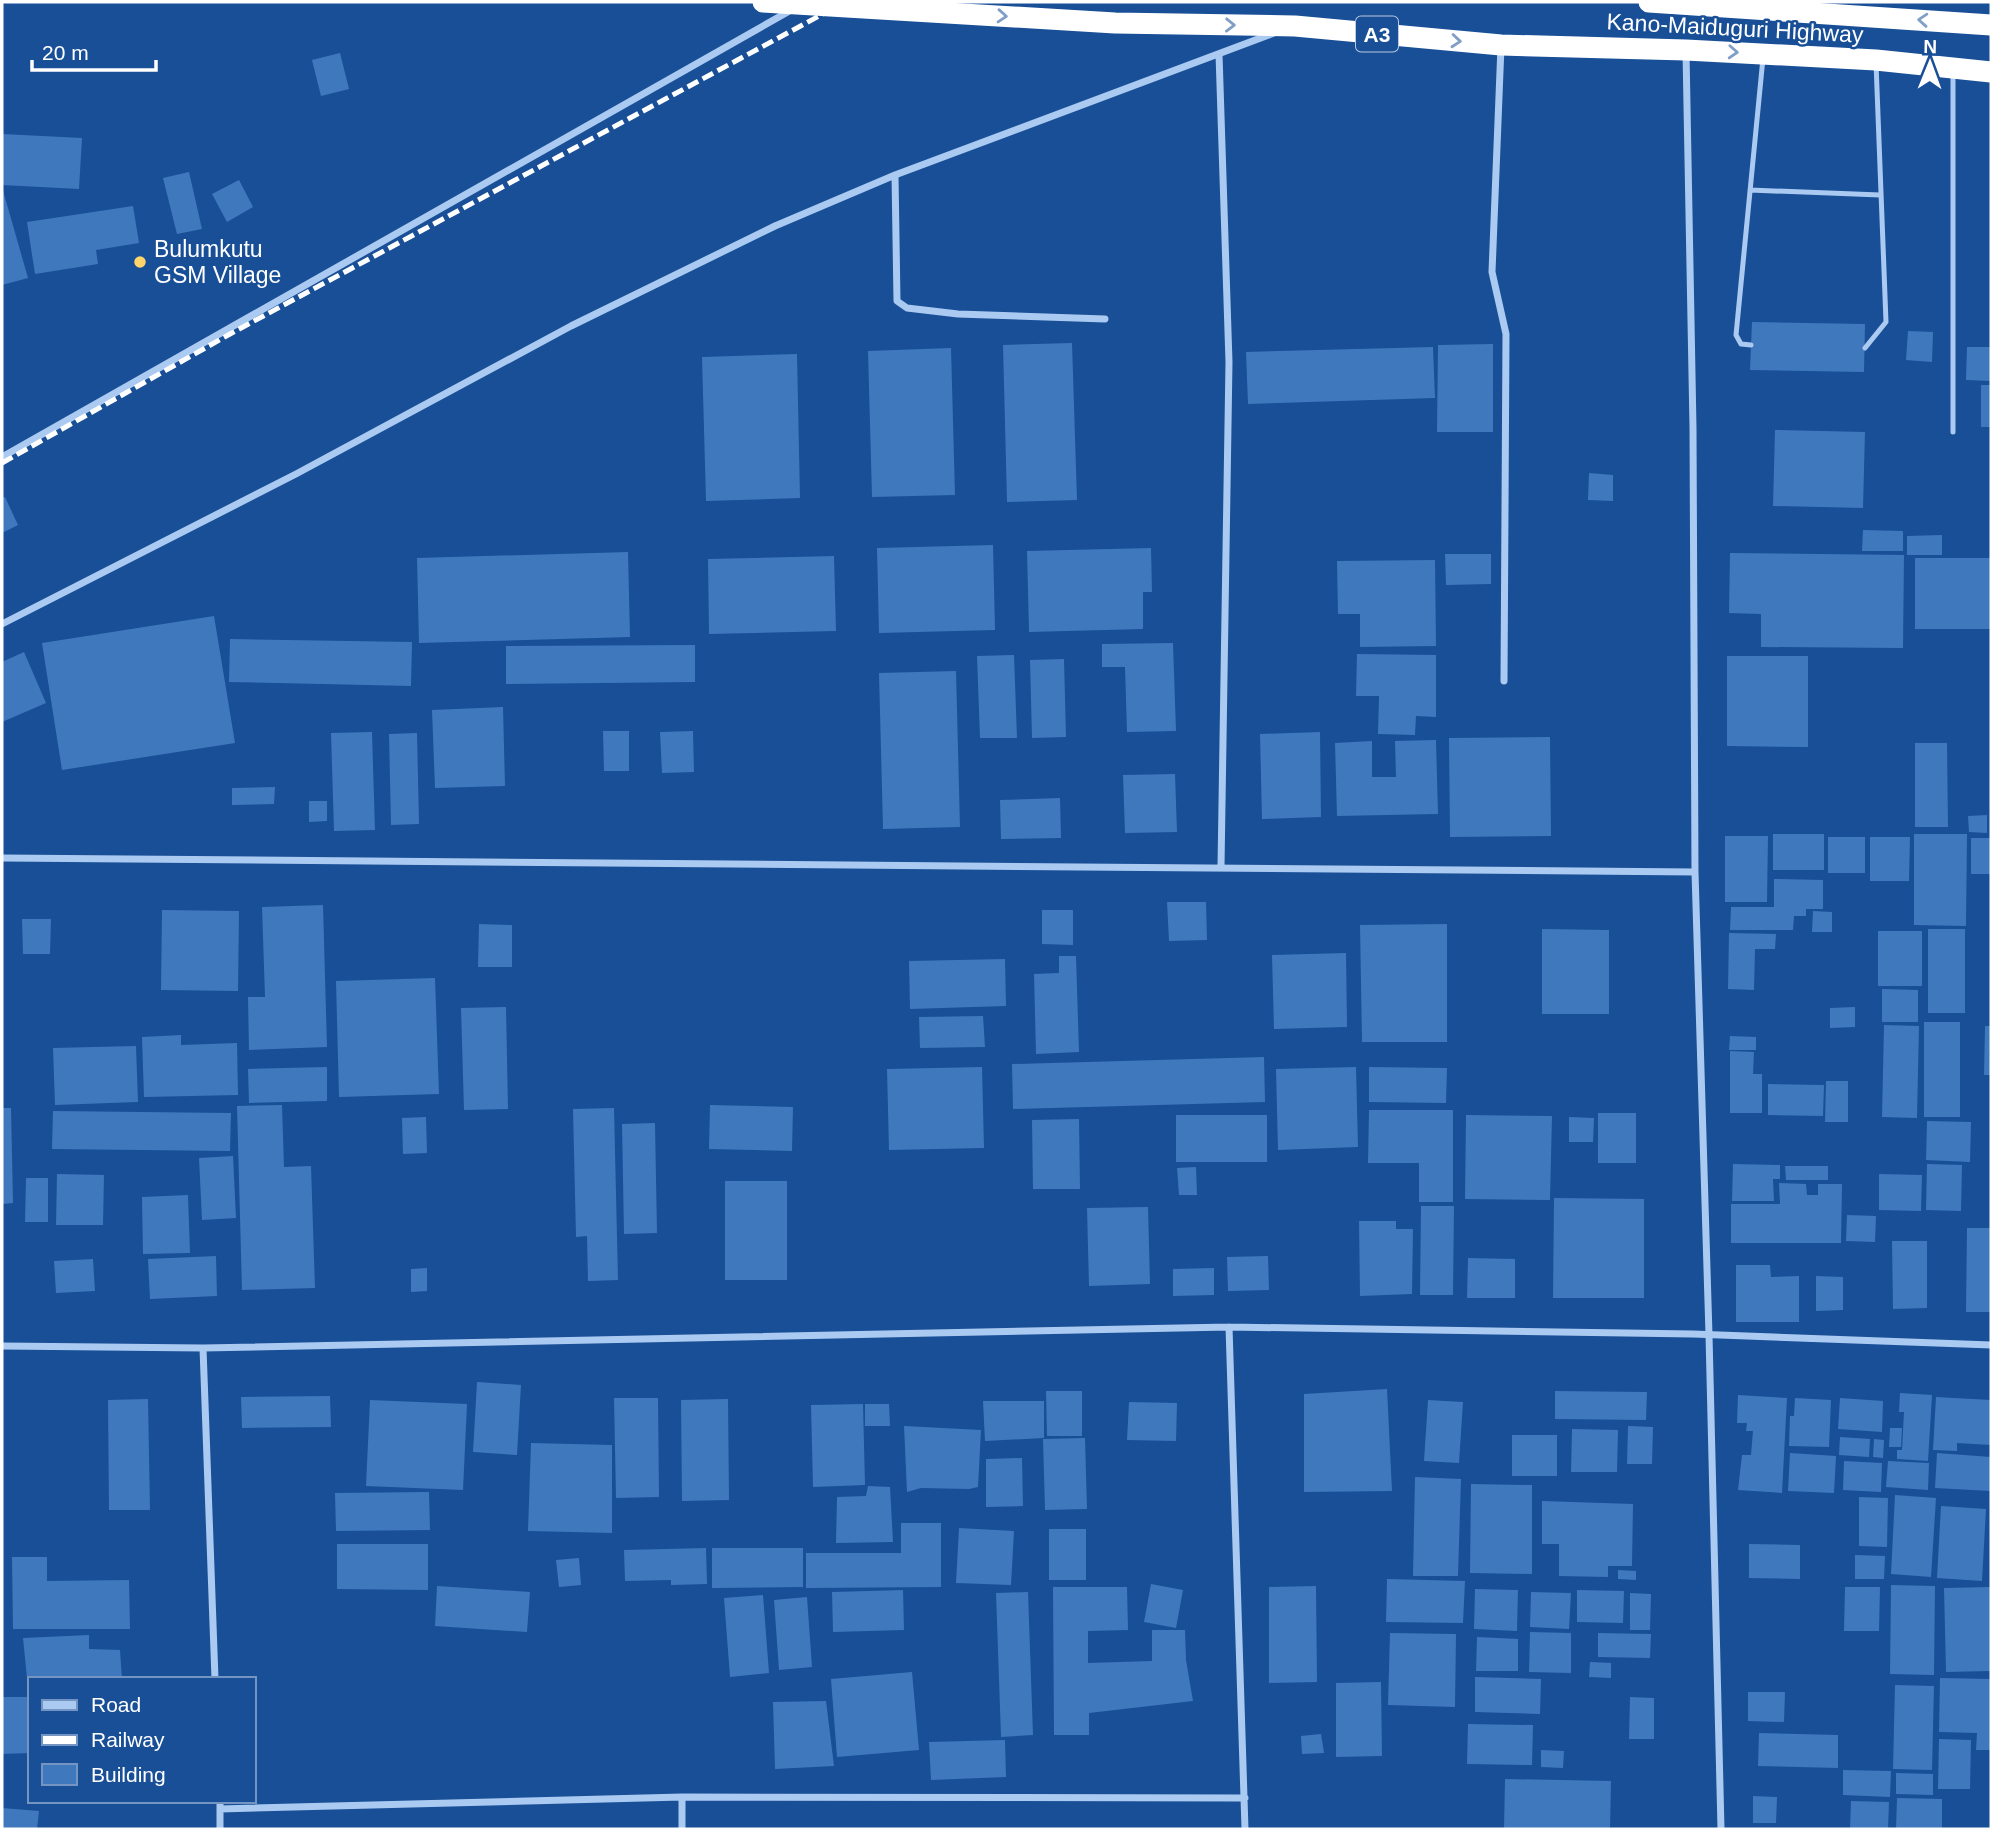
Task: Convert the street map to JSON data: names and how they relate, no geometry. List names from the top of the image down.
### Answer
{
  "streets": {
    "highway": ["Kano-Maiduguri Highway", "A3"]
  },
  "places": ["Bulumkutu GSM Village"],
  "legend": ["Road", "Railway", "Building"],
  "scale_bar": "20 m",
  "north": "top"
}
